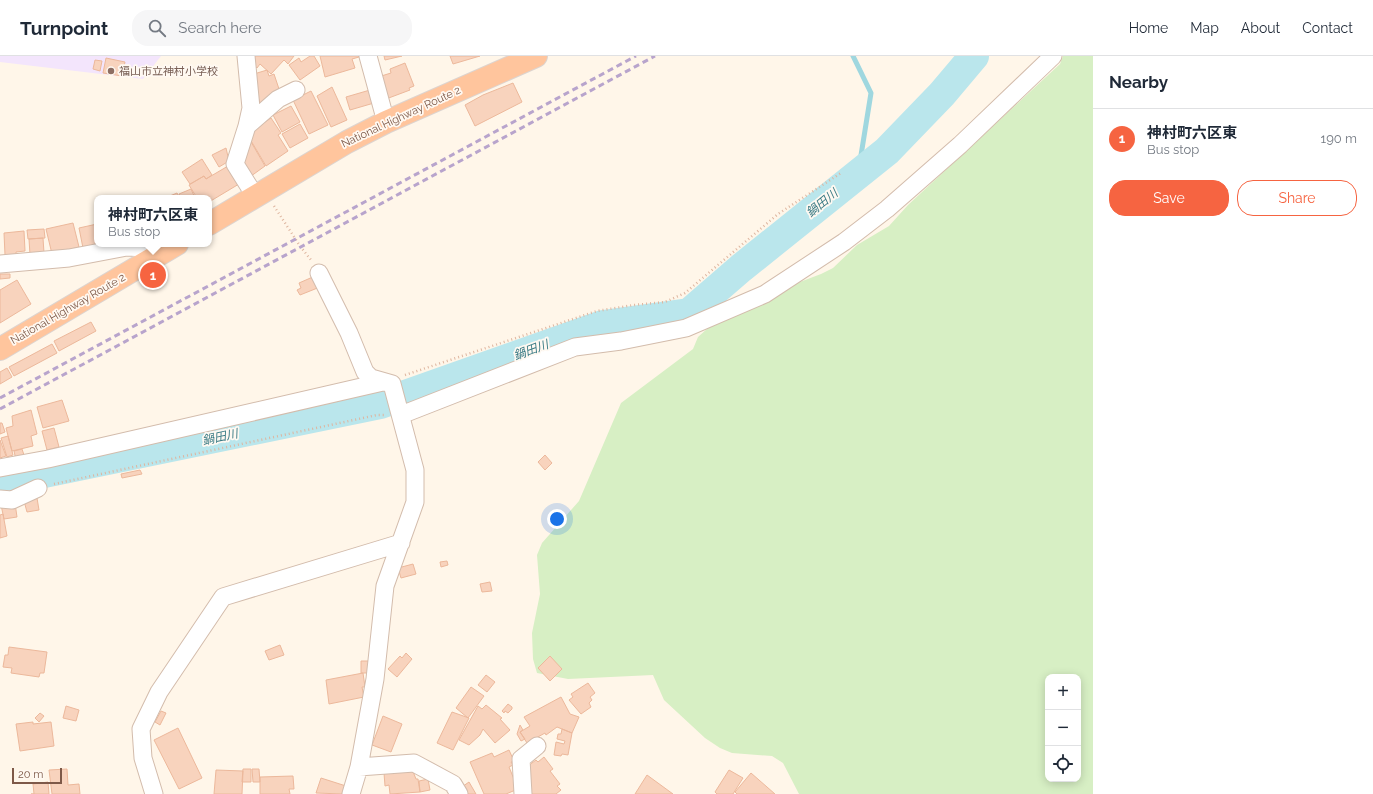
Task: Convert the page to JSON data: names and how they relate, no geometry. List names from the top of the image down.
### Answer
{
  "streets": {
    "highway": ["National Highway Route 2"]
  },
  "water": ["鍋田川"],
  "places": ["福山市立神村小学校"],
  "scale_bar": "20 m",
  "page": {
    "header": "Turnpoint",
    "search": "Search here",
    "nav": [
      "Home",
      "Map",
      "About",
      "Contact"
    ],
    "heading": "Nearby",
    "list": [
      {
        "mark": "1",
        "name": "神村町六区東",
        "note": "Bus stop",
        "value": "190 m"
      }
    ],
    "buttons": ["Save", "Share"],
    "popup": ["神村町六区東", "Bus stop"],
    "pins": "1",
    "map_buttons": ["+", "−"],
    "scale": "20 m"
  }
}
